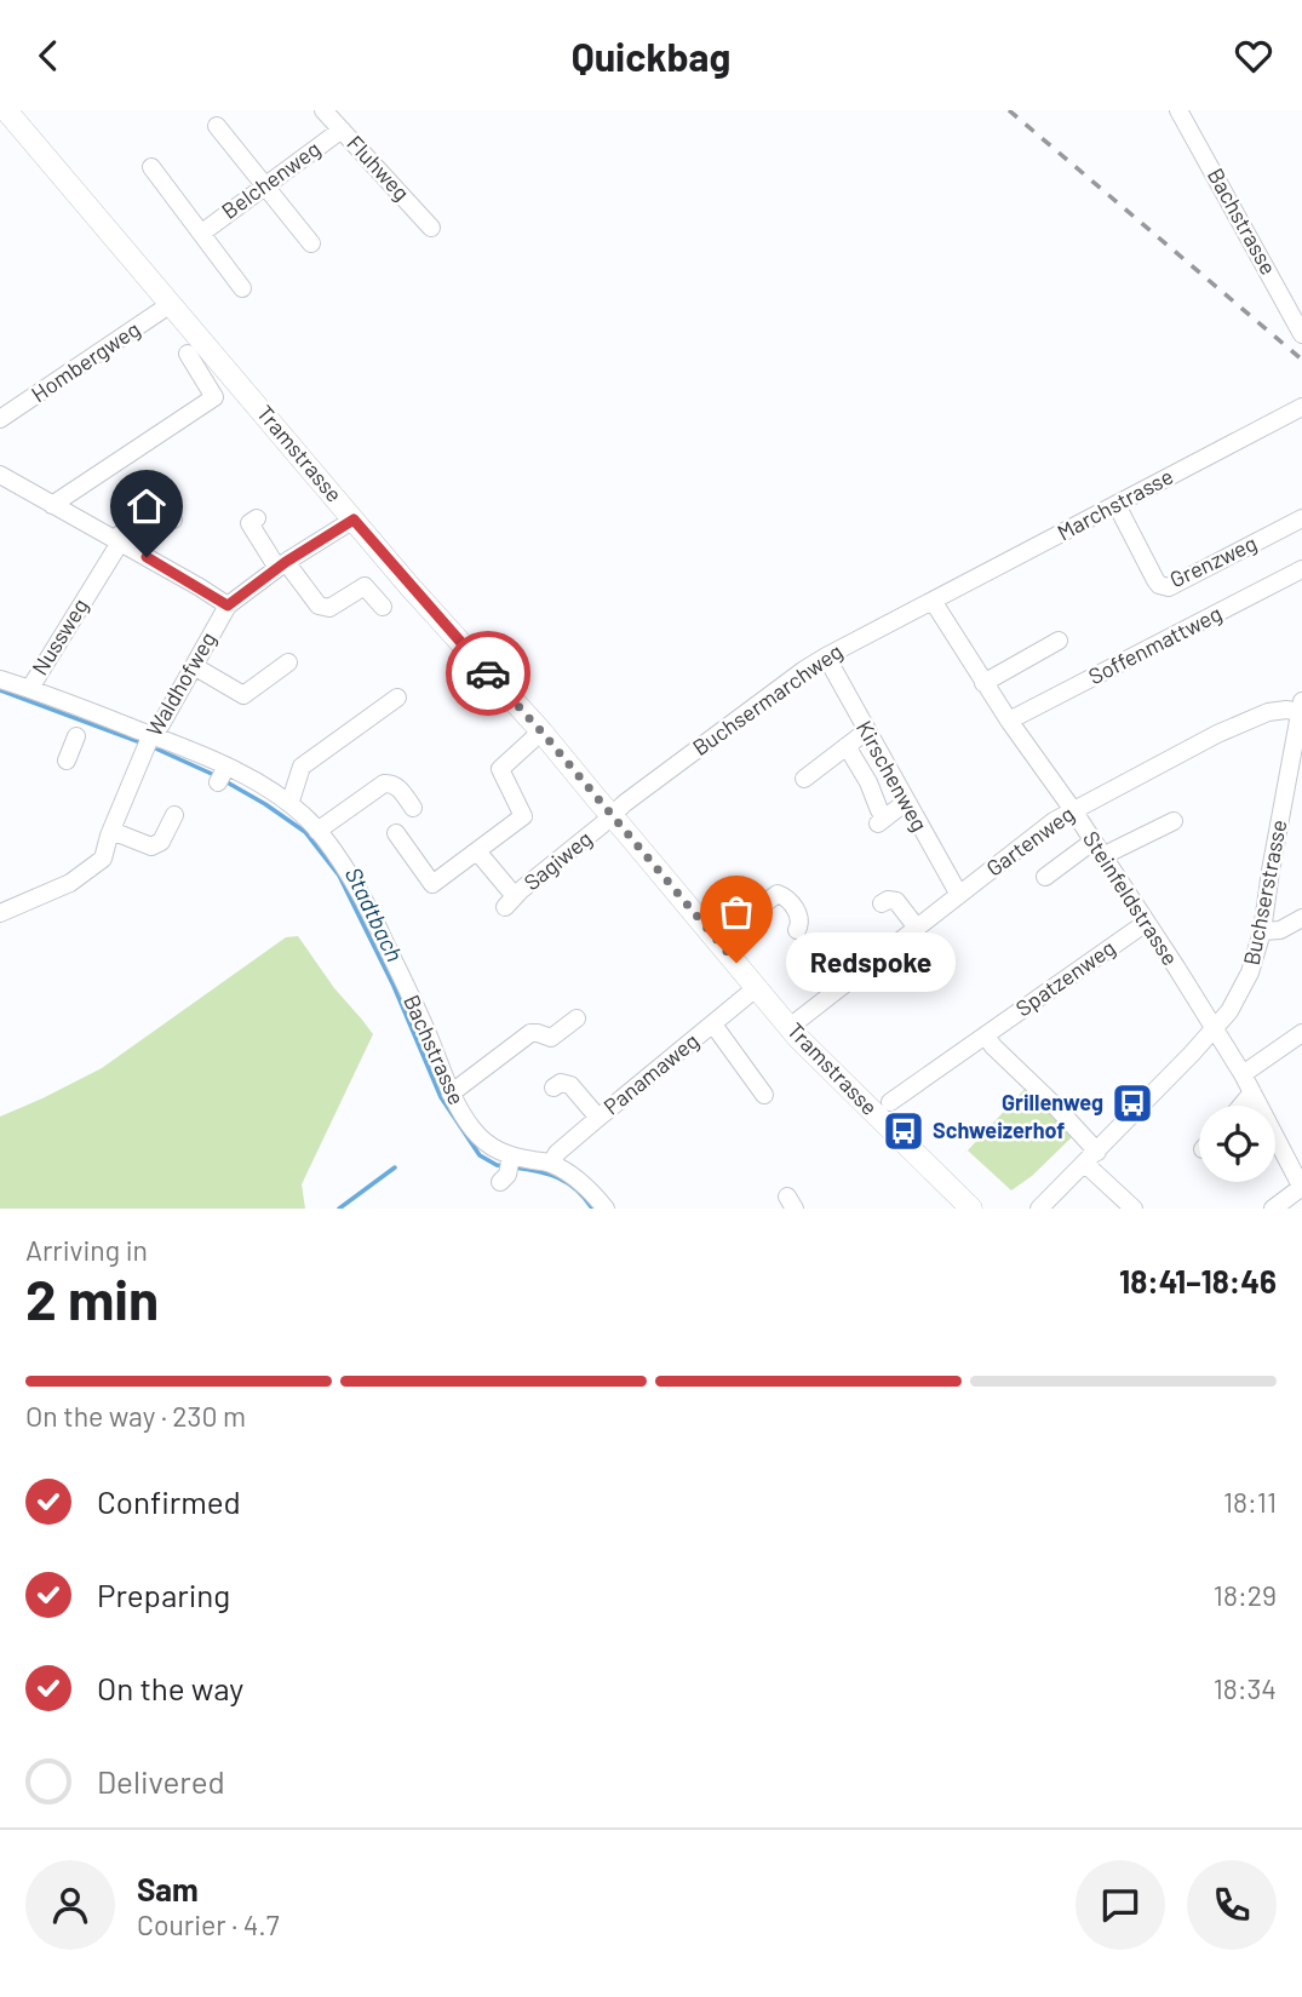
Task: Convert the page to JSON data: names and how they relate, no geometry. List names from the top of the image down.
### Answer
{
  "streets": {
    "main road": ["Tramstrasse"],
    "street": [
      "Fluhweg",
      "Belchenweg",
      "Bachstrasse",
      "Hombergweg",
      "Marchstrasse",
      "Grenzweg",
      "Nussweg",
      "Soffenmattweg",
      "Waldhofweg",
      "Buchsermarchweg",
      "Kirschenweg",
      "Gartenweg",
      "Sagiweg",
      "Buchserstrasse",
      "Steinfeldstrasse",
      "Spatzenweg",
      "Panamaweg"
    ]
  },
  "crossings": [
    ["Fluhweg", "Belchenweg"],
    ["Bachstrasse", "Nussweg"],
    ["Bachstrasse", "Waldhofweg"],
    ["Bachstrasse", "Panamaweg"],
    ["Hombergweg", "Tramstrasse"],
    ["Tramstrasse", "Waldhofweg"],
    ["Tramstrasse", "Buchsermarchweg"],
    ["Tramstrasse", "Gartenweg"],
    ["Tramstrasse", "Sagiweg"],
    ["Tramstrasse", "Panamaweg"],
    ["Marchstrasse", "Grenzweg"],
    ["Marchstrasse", "Buchsermarchweg"],
    ["Marchstrasse", "Steinfeldstrasse"],
    ["Soffenmattweg", "Steinfeldstrasse"],
    ["Buchsermarchweg", "Kirschenweg"],
    ["Buchsermarchweg", "Sagiweg"],
    ["Buchsermarchweg", "Steinfeldstrasse"],
    ["Kirschenweg", "Gartenweg"],
    ["Gartenweg", "Buchserstrasse"],
    ["Gartenweg", "Steinfeldstrasse"],
    ["Buchserstrasse", "Steinfeldstrasse"],
    ["Steinfeldstrasse", "Spatzenweg"]
  ],
  "water": ["Stadtbach"],
  "places": {
    "other": ["Redspoke"],
    "bus stop": ["Grillenweg", "Schweizerhof"]
  },
  "page": {
    "header": "Quickbag",
    "bubble": "Redspoke",
    "heading": ["2 min", "Arriving in", "18:41–18:46"],
    "panel": ["Sam", "Courier · 4.7"],
    "bar": "On the way · 230 m",
    "list": [
      ["Confirmed", "18:11"],
      ["Preparing", "18:29"],
      ["On the way", "18:34"],
      "Delivered"
    ]
  }
}
